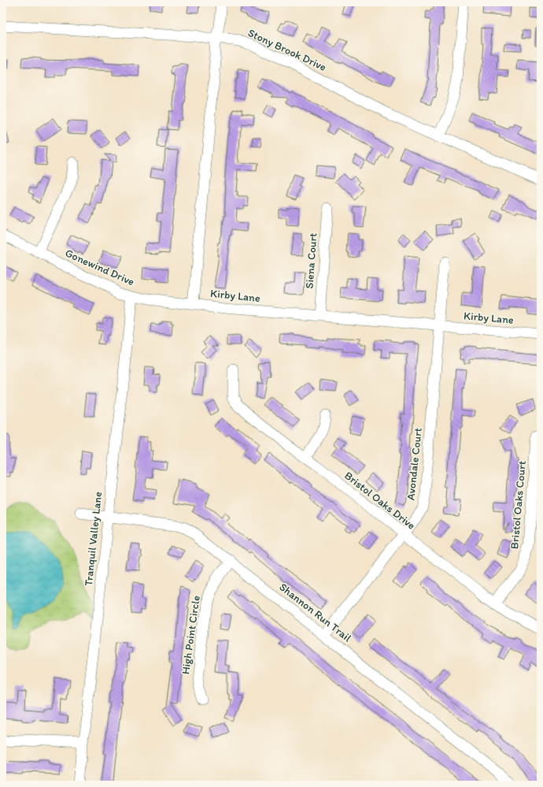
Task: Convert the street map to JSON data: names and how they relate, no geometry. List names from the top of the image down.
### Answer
{
  "streets": {
    "street": [
      "Stony Brook Drive",
      "Siena Court",
      "Gonewind Drive",
      "Kirby Lane",
      "Avondale Court",
      "Bristol Oaks Drive",
      "Bristol Oaks Court",
      "Tranquil Valley Lane",
      "Shannon Run Trail",
      "High Point Circle"
    ]
  },
  "crossings": [
    ["Stony Brook Drive", "Kirby Lane"],
    ["Siena Court", "Kirby Lane"],
    ["Gonewind Drive", "Kirby Lane"],
    ["Gonewind Drive", "Tranquil Valley Lane"],
    ["Kirby Lane", "Avondale Court"],
    ["Avondale Court", "Bristol Oaks Drive"],
    ["Avondale Court", "Shannon Run Trail"],
    ["Bristol Oaks Drive", "Bristol Oaks Court"],
    ["Tranquil Valley Lane", "Shannon Run Trail"],
    ["Shannon Run Trail", "High Point Circle"]
  ]
}
